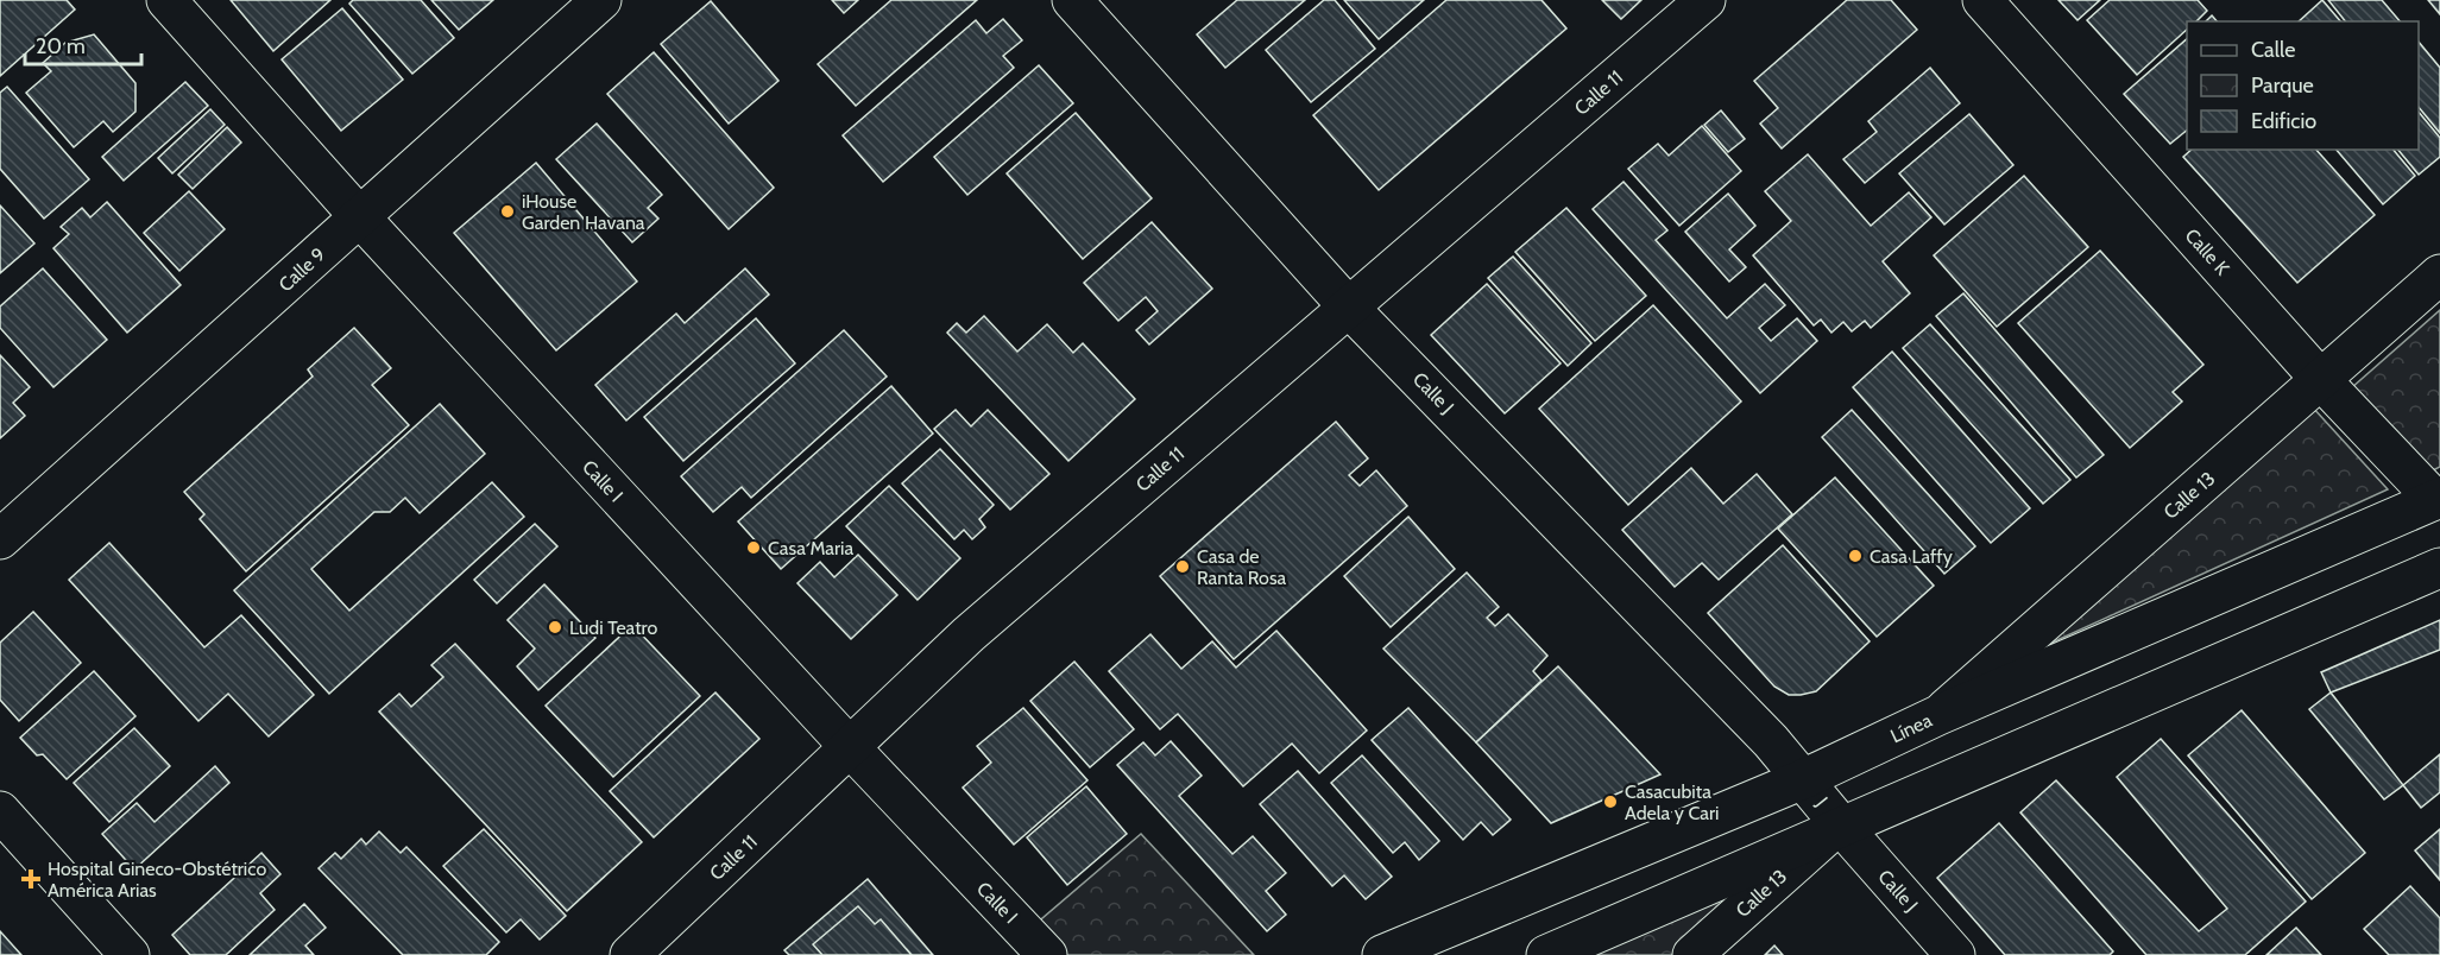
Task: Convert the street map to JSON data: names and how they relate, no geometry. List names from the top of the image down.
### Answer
{
  "streets": {
    "street": [
      "Calle 11",
      "Calle K",
      "Calle 9",
      "Calle J",
      "Calle I",
      "Calle 13",
      "Línea",
      "J"
    ]
  },
  "crossings": [
    ["Calle 11", "Calle J"],
    ["Calle 11", "Calle I"],
    ["Calle K", "Calle 13"],
    ["Calle K", "Línea"],
    ["Calle 9", "Calle I"],
    ["Calle J", "Calle 13"],
    ["Calle J", "Línea"],
    ["Calle J", "J"],
    ["Calle 13", "Línea"],
    ["Calle 13", "J"],
    ["Línea", "J"]
  ],
  "places": {
    "other": [
      "iHouse Garden Havana",
      "Casa Maria",
      "Casa Laffy",
      "Casa de Ranta Rosa",
      "Ludi Teatro",
      "Casacubita Adela y Cari"
    ],
    "health": ["Hospital Gineco-Obstétrico América Arias"]
  },
  "legend": ["Calle", "Parque", "Edificio"],
  "scale_bar": "20 m"
}
